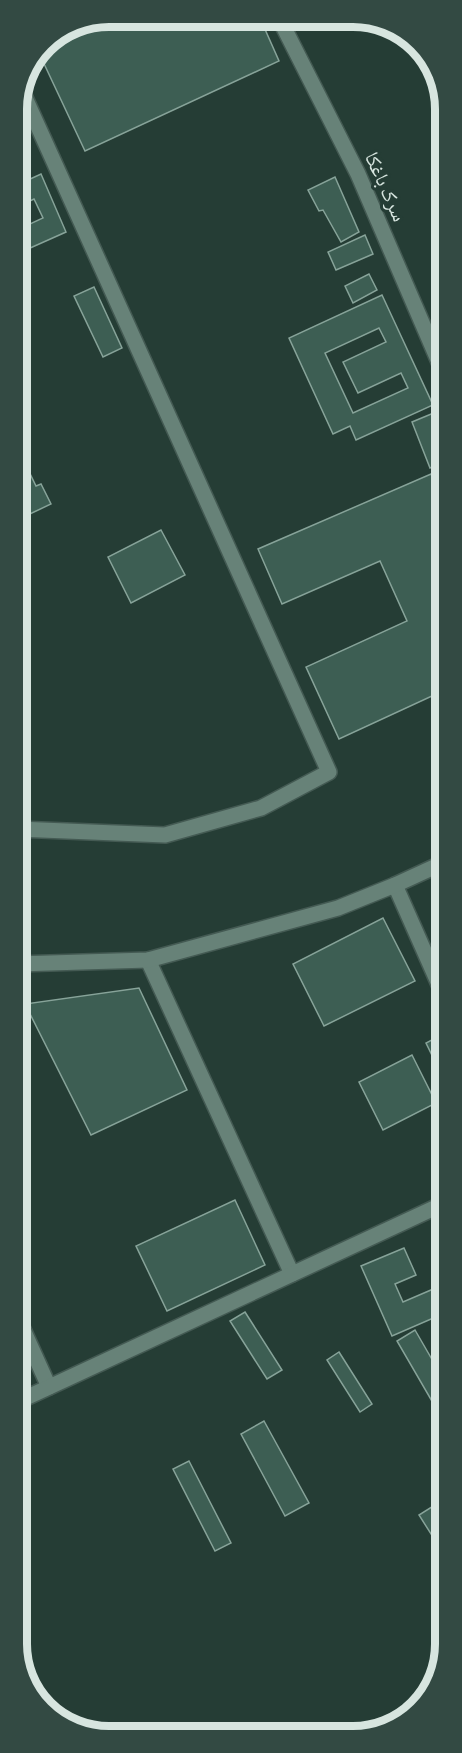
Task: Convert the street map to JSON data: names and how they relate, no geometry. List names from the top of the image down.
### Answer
{
  "streets": {
    "street": ["سرک باغکا"]
  }
}
